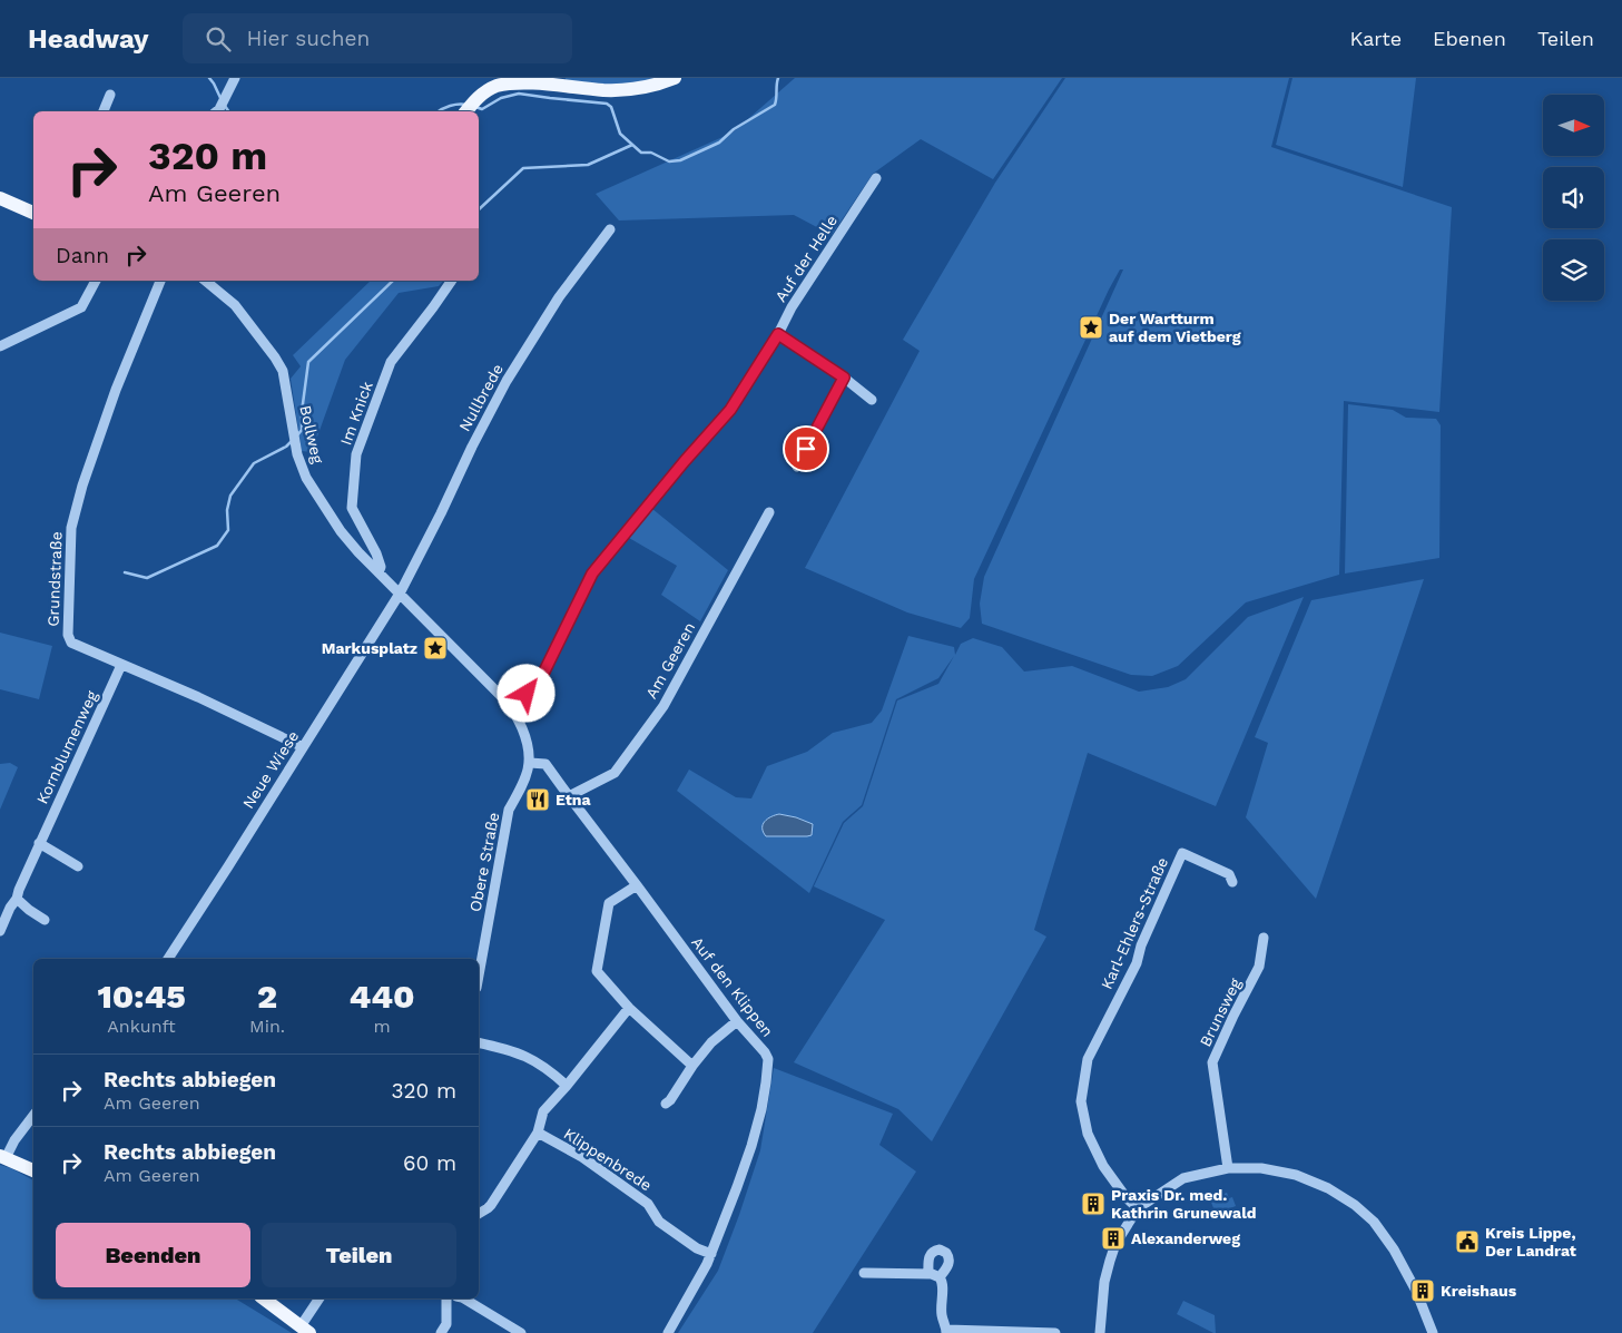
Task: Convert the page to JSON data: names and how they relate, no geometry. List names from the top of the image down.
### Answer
{
  "streets": {
    "street": [
      "Auf der Helle",
      "Nullbrede",
      "Im Knick",
      "Bollweg",
      "Grundstraße",
      "Am Geeren",
      "Kornblumenweg",
      "Neue Wiese",
      "Obere Straße",
      "Karl-Ehlers-Straße",
      "Auf den Klippen",
      "Brunsweg",
      "Klippenbrede"
    ]
  },
  "crossings": [
    ["Nullbrede", "Bollweg"],
    ["Nullbrede", "Neue Wiese"],
    ["Im Knick", "Bollweg"],
    ["Bollweg", "Neue Wiese"],
    ["Grundstraße", "Kornblumenweg"],
    ["Grundstraße", "Neue Wiese"],
    ["Am Geeren", "Auf den Klippen"],
    ["Obere Straße", "Auf den Klippen"],
    ["Auf den Klippen", "Klippenbrede"]
  ],
  "places": {
    "place": ["Der Wartturm auf dem Vietberg", "Markusplatz"],
    "restaurant": ["Etna"],
    "building": ["Praxis Dr. med. Kathrin Grunewald", "Alexanderweg", "Kreishaus"],
    "public building": ["Kreis Lippe, Der Landrat"]
  },
  "north": "right",
  "page": {
    "header": "Headway",
    "search": "Hier suchen",
    "nav": ["Karte", "Ebenen", "Teilen"],
    "turn": ["320 m", "Am Geeren"],
    "then": "Dann",
    "eta": [
      "10:45",
      "Ankunft",
      "2",
      "Min.",
      "440",
      "m"
    ],
    "list": [
      {
        "name": "Rechts abbiegen",
        "note": "Am Geeren",
        "value": "320 m"
      },
      {
        "name": "Rechts abbiegen",
        "note": "Am Geeren",
        "value": "60 m"
      }
    ],
    "buttons": ["Beenden", "Teilen"]
  }
}
